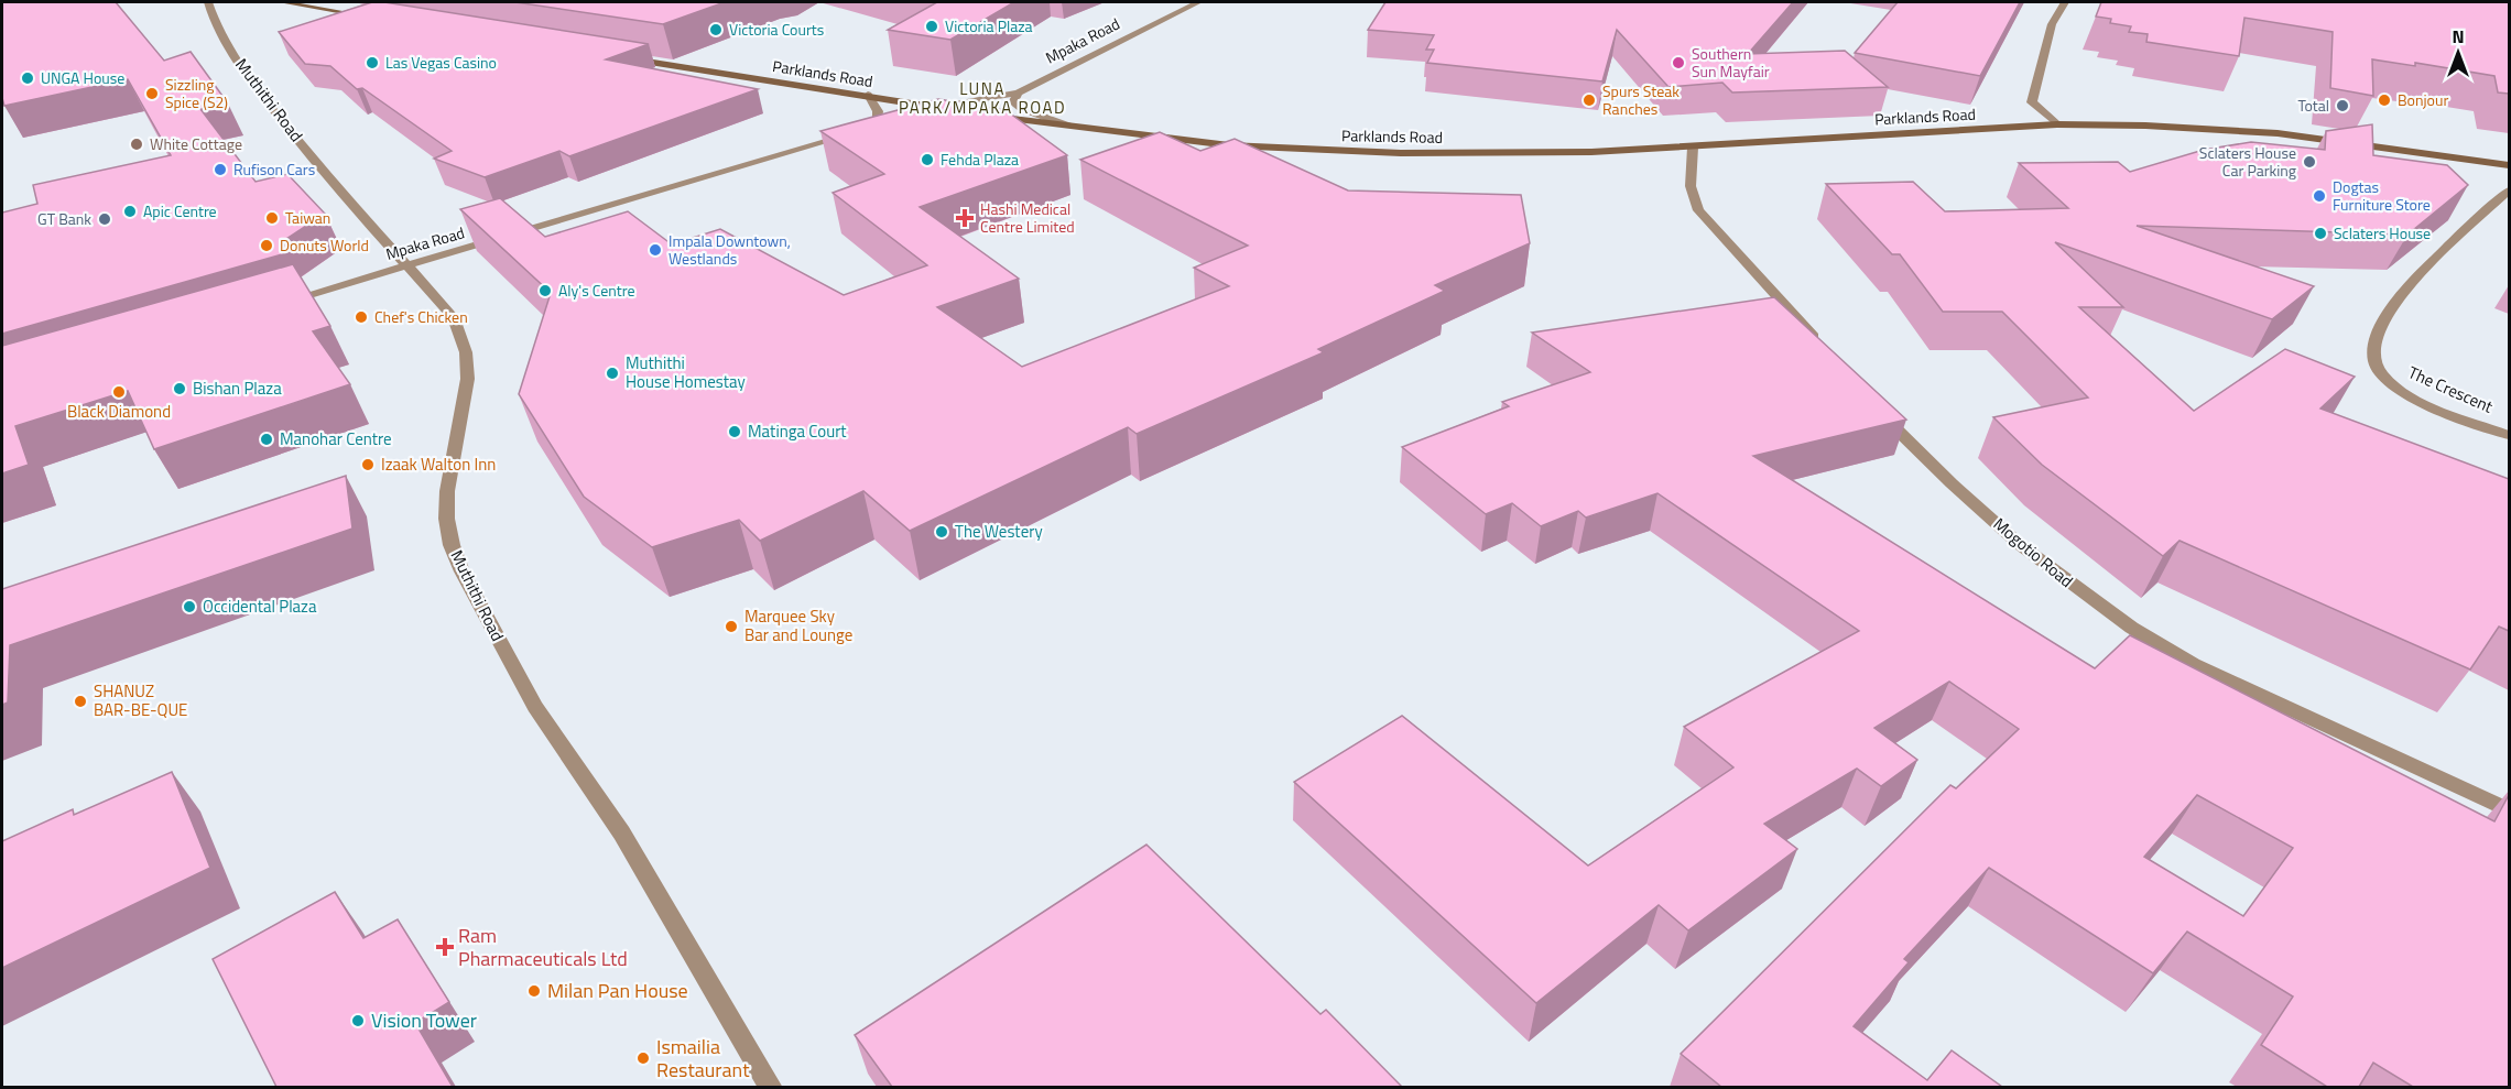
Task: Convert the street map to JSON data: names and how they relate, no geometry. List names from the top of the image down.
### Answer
{
  "streets": {
    "main road": ["Parklands Road"],
    "street": [
      "Mpaka Road",
      "Muthithi Road",
      "The Crescent",
      "Mogotio Road"
    ]
  },
  "crossings": [
    ["Mpaka Road", "Parklands Road"],
    ["Mpaka Road", "Muthithi Road"]
  ],
  "districts": ["LUNA PARK/MPAKA ROAD"],
  "places": {
    "other": [
      "Victoria Plaza",
      "Victoria Courts",
      "Las Vegas Casino",
      "Southern Sun Mayfair",
      "UNGA House",
      "Sizzling Spice (S2)",
      "Spurs Steak Ranches",
      "Bonjour",
      "Total",
      "White Cottage",
      "Fehda Plaza",
      "Sclaters House Car Parking",
      "Rufison Cars",
      "Dogtas Furniture Store",
      "Apic Centre",
      "Taiwan",
      "GT Bank",
      "Sclaters House",
      "Donuts World",
      "Impala Downtown, Westlands",
      "Aly's Centre",
      "Chef's Chicken",
      "Muthithi House Homestay",
      "Bishan Plaza",
      "Black Diamond",
      "Matinga Court",
      "Manohar Centre",
      "Izaak Walton Inn",
      "The Westery",
      "Occidental Plaza",
      "Marquee Sky Bar and Lounge",
      "SHANUZ BAR-BE-QUE",
      "Milan Pan House",
      "Vision Tower",
      "Ismailia Restaurant"
    ],
    "health": ["Hashi Medical Centre Limited", "Ram Pharmaceuticals Ltd"]
  },
  "north": "top"
}
